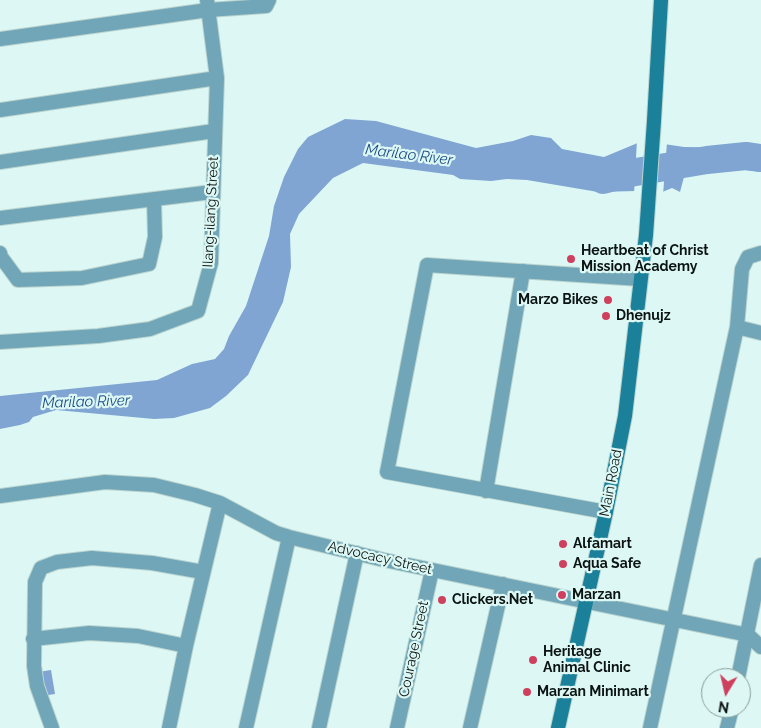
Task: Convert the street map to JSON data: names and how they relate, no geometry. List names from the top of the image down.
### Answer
{
  "streets": {
    "main road": ["Main Road"],
    "street": ["Ilang-ilang Street", "Advocacy Street", "Courage Street"]
  },
  "crossings": [
    ["Main Road", "Advocacy Street"],
    ["Advocacy Street", "Courage Street"]
  ],
  "water": ["Marilao River"],
  "places": [
    "Heartbeat of Christ Mission Academy",
    "Marzo Bikes",
    "Dhenujz",
    "Alfamart",
    "Aqua Safe",
    "Marzan",
    "Clickers.Net",
    "Heritage Animal Clinic",
    "Marzan Minimart"
  ],
  "north": "bottom"
}
